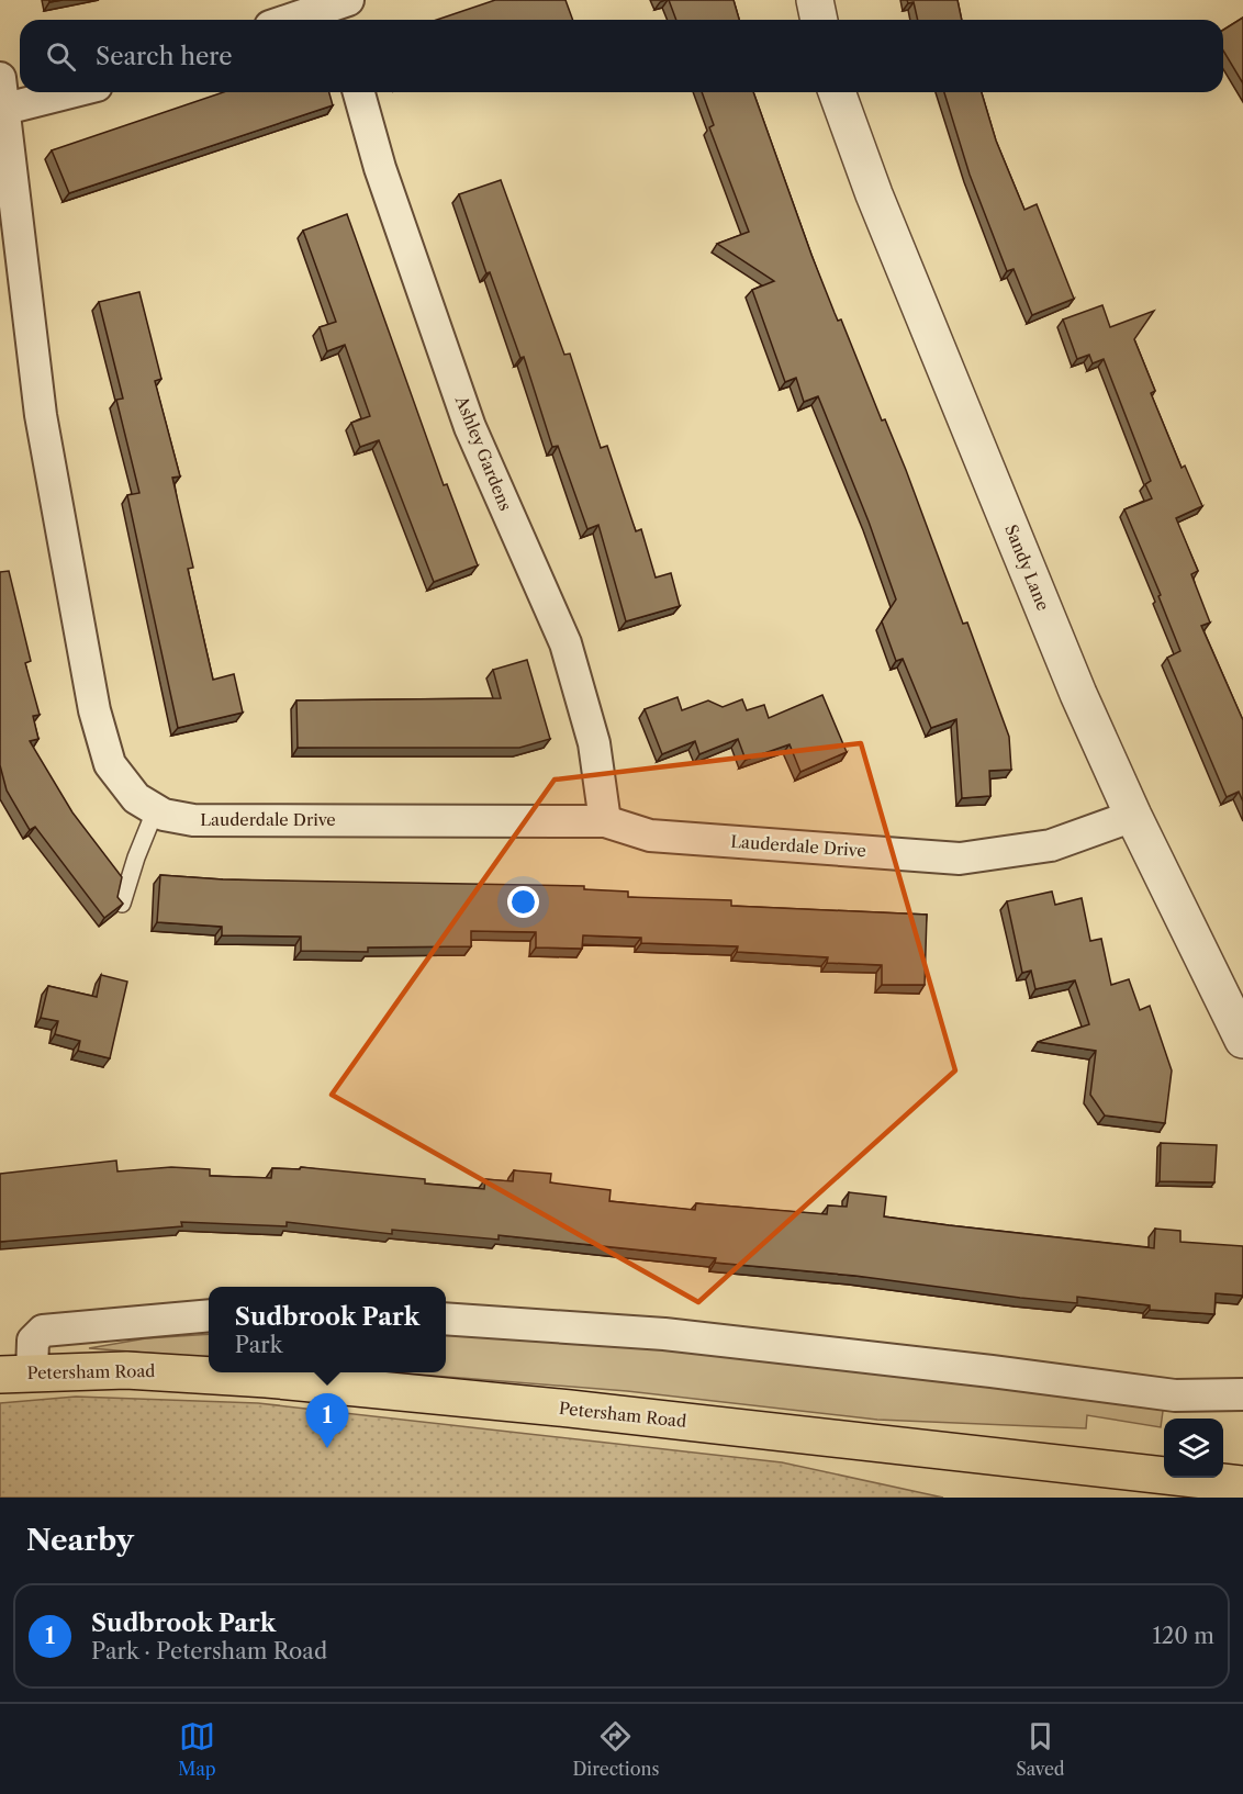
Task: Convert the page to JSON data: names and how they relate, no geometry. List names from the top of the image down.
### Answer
{
  "streets": {
    "main road": ["Petersham Road"],
    "street": ["Ashley Gardens", "Sandy Lane", "Lauderdale Drive"]
  },
  "crossings": [
    ["Ashley Gardens", "Lauderdale Drive"],
    ["Sandy Lane", "Lauderdale Drive"]
  ],
  "page": {
    "search": "Search here",
    "popup": ["Sudbrook Park", "Park"],
    "pins": "1",
    "heading": "Nearby",
    "list": [
      {
        "mark": "1",
        "name": "Sudbrook Park",
        "note": "Park · Petersham Road",
        "value": "120 m"
      }
    ],
    "nav": ["Map", "Directions", "Saved"]
  }
}
